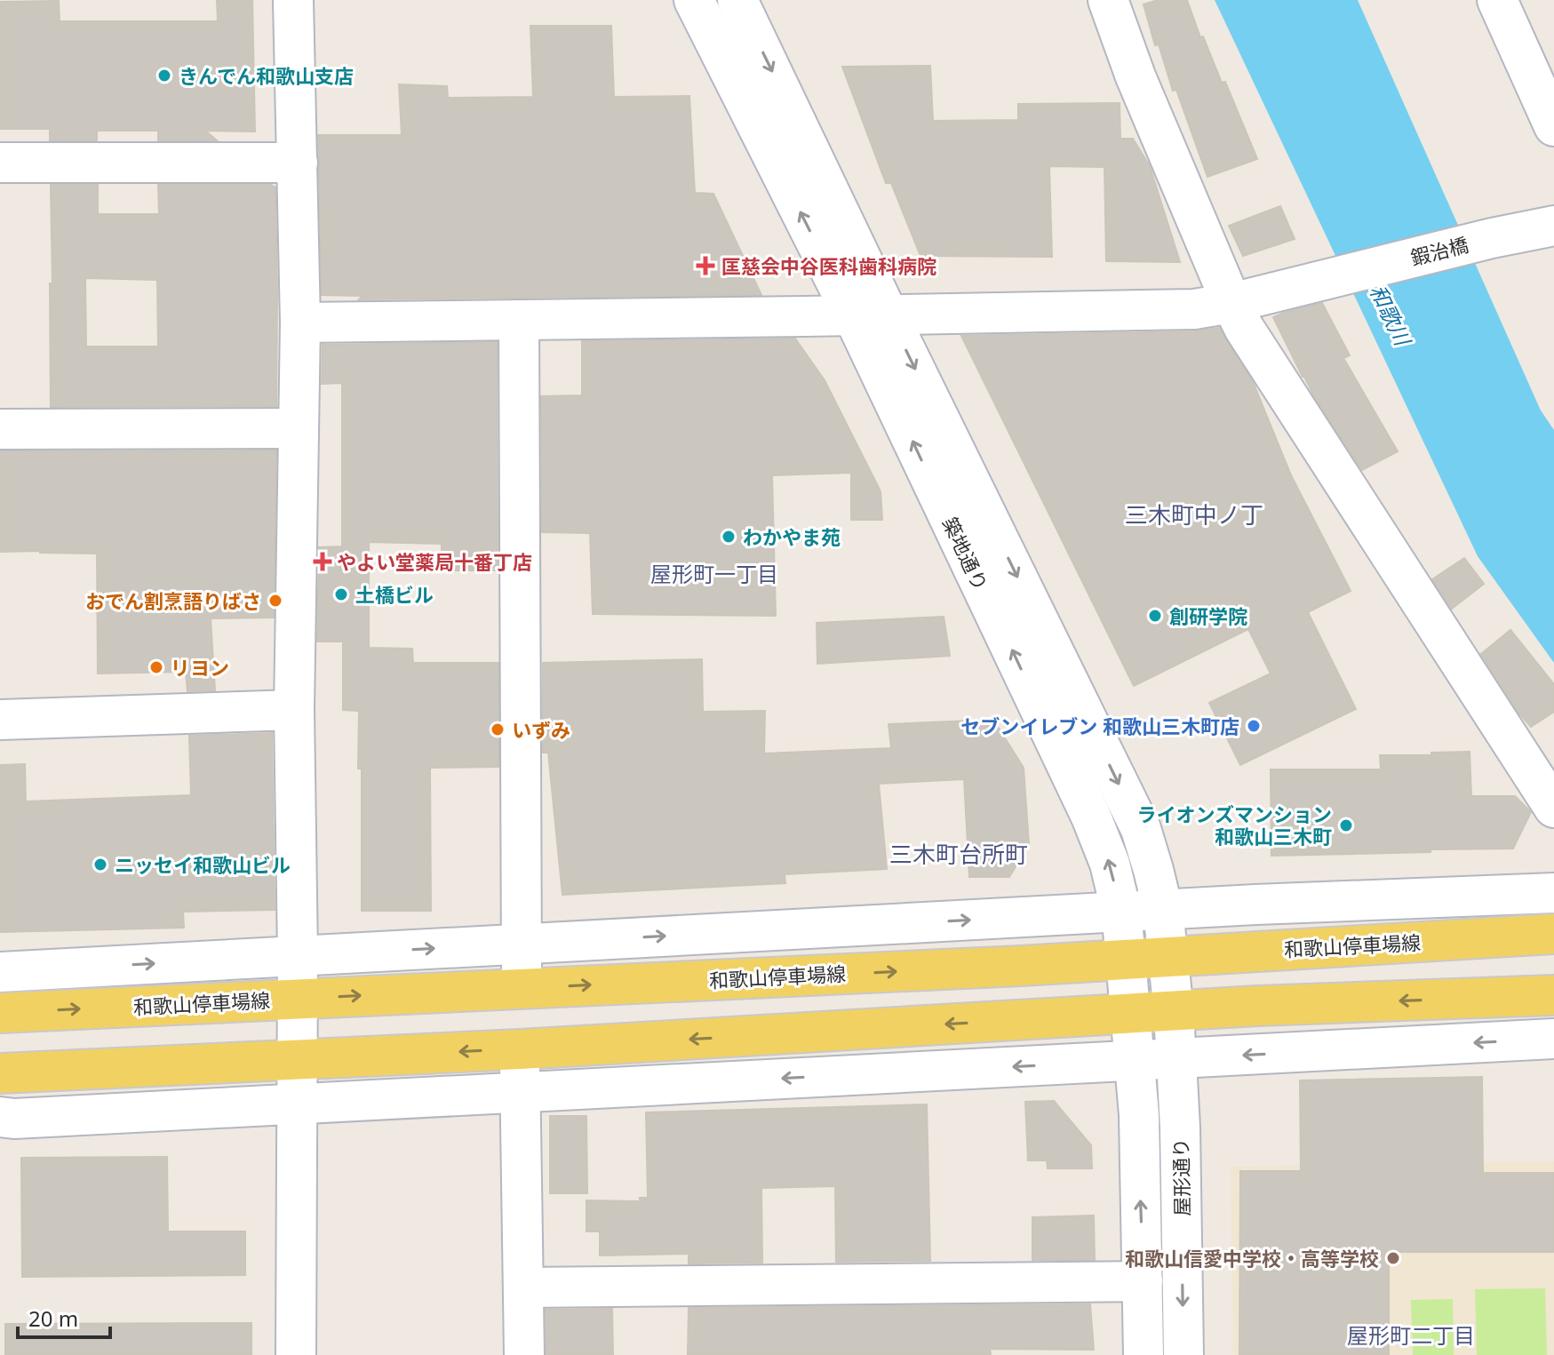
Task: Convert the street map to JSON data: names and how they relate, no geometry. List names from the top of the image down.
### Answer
{
  "streets": {
    "main road": ["和歌山停車場線"],
    "street": ["鍜治橋", "築地通り", "屋形通り"]
  },
  "crossings": [
    ["鍜治橋", "築地通り"],
    ["築地通り", "和歌山停車場線"],
    ["築地通り", "屋形通り"]
  ],
  "districts": [
    "三木町中ノ丁",
    "屋形町一丁目",
    "三木町台所町",
    "屋形町二丁目"
  ],
  "water": ["和歌川"],
  "places": {
    "other": [
      "きんでん和歌山支店",
      "わかやま苑",
      "土橋ビル",
      "おでん割烹語りばさ",
      "創研学院",
      "リヨン",
      "セブンイレブン 和歌山三木町店",
      "いずみ",
      "ライオンズマンション 和歌山三木町",
      "ニッセイ和歌山ビル",
      "和歌山信愛中学校・高等学校"
    ],
    "health": ["匡慈会中谷医科歯科病院", "やよい堂薬局十番丁店"]
  },
  "scale_bar": "20 m"
}
